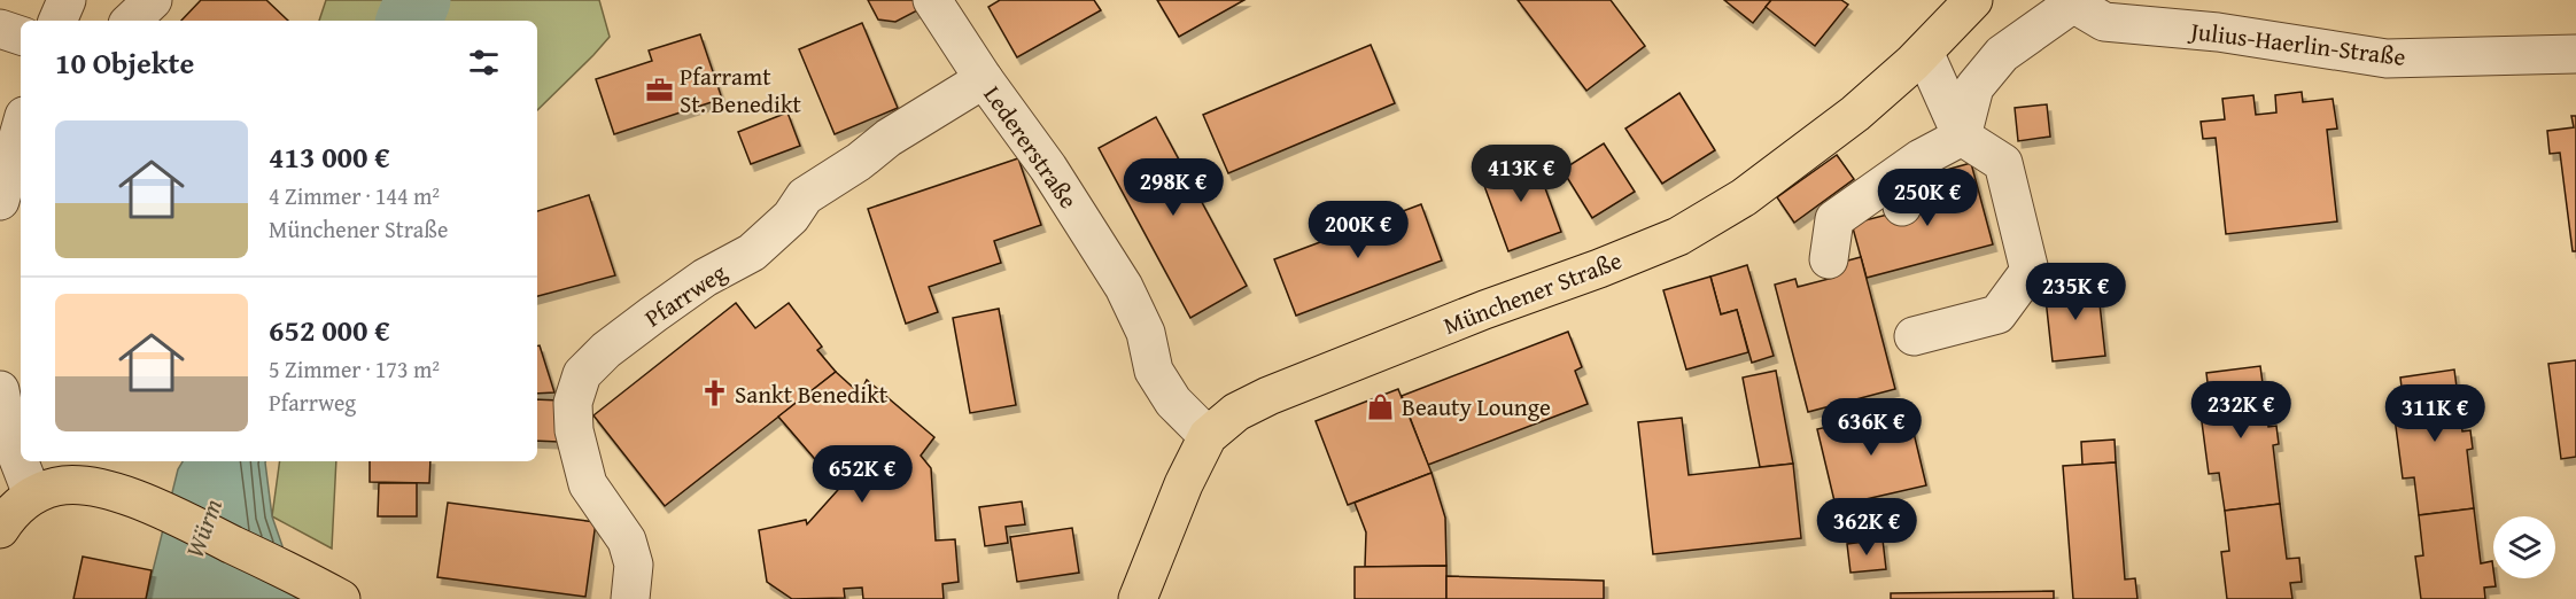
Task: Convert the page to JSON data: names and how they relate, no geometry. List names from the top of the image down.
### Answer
{
  "streets": {
    "main road": ["Münchener Straße"],
    "street": ["Julius-Haerlin-Straße", "Ledererstraße", "Pfarrweg"]
  },
  "crossings": [
    ["Ledererstraße", "Münchener Straße"],
    ["Ledererstraße", "Pfarrweg"]
  ],
  "water": ["Würm"],
  "places": {
    "office": ["Pfarramt St. Benedikt"],
    "church": ["Sankt Benedikt"],
    "shop": ["Beauty Lounge"]
  },
  "page": {
    "heading": "10 Objekte",
    "list": [
      {
        "name": "413 000 €",
        "note": "4 Zimmer · 144 m² · Münchener Straße"
      },
      {
        "name": "652 000 €",
        "note": "5 Zimmer · 173 m² · Pfarrweg"
      }
    ],
    "price": [
      "413K €",
      "298K €",
      "250K €",
      "200K €",
      "235K €",
      "232K €",
      "311K €",
      "636K €",
      "652K €",
      "362K €"
    ]
  }
}
